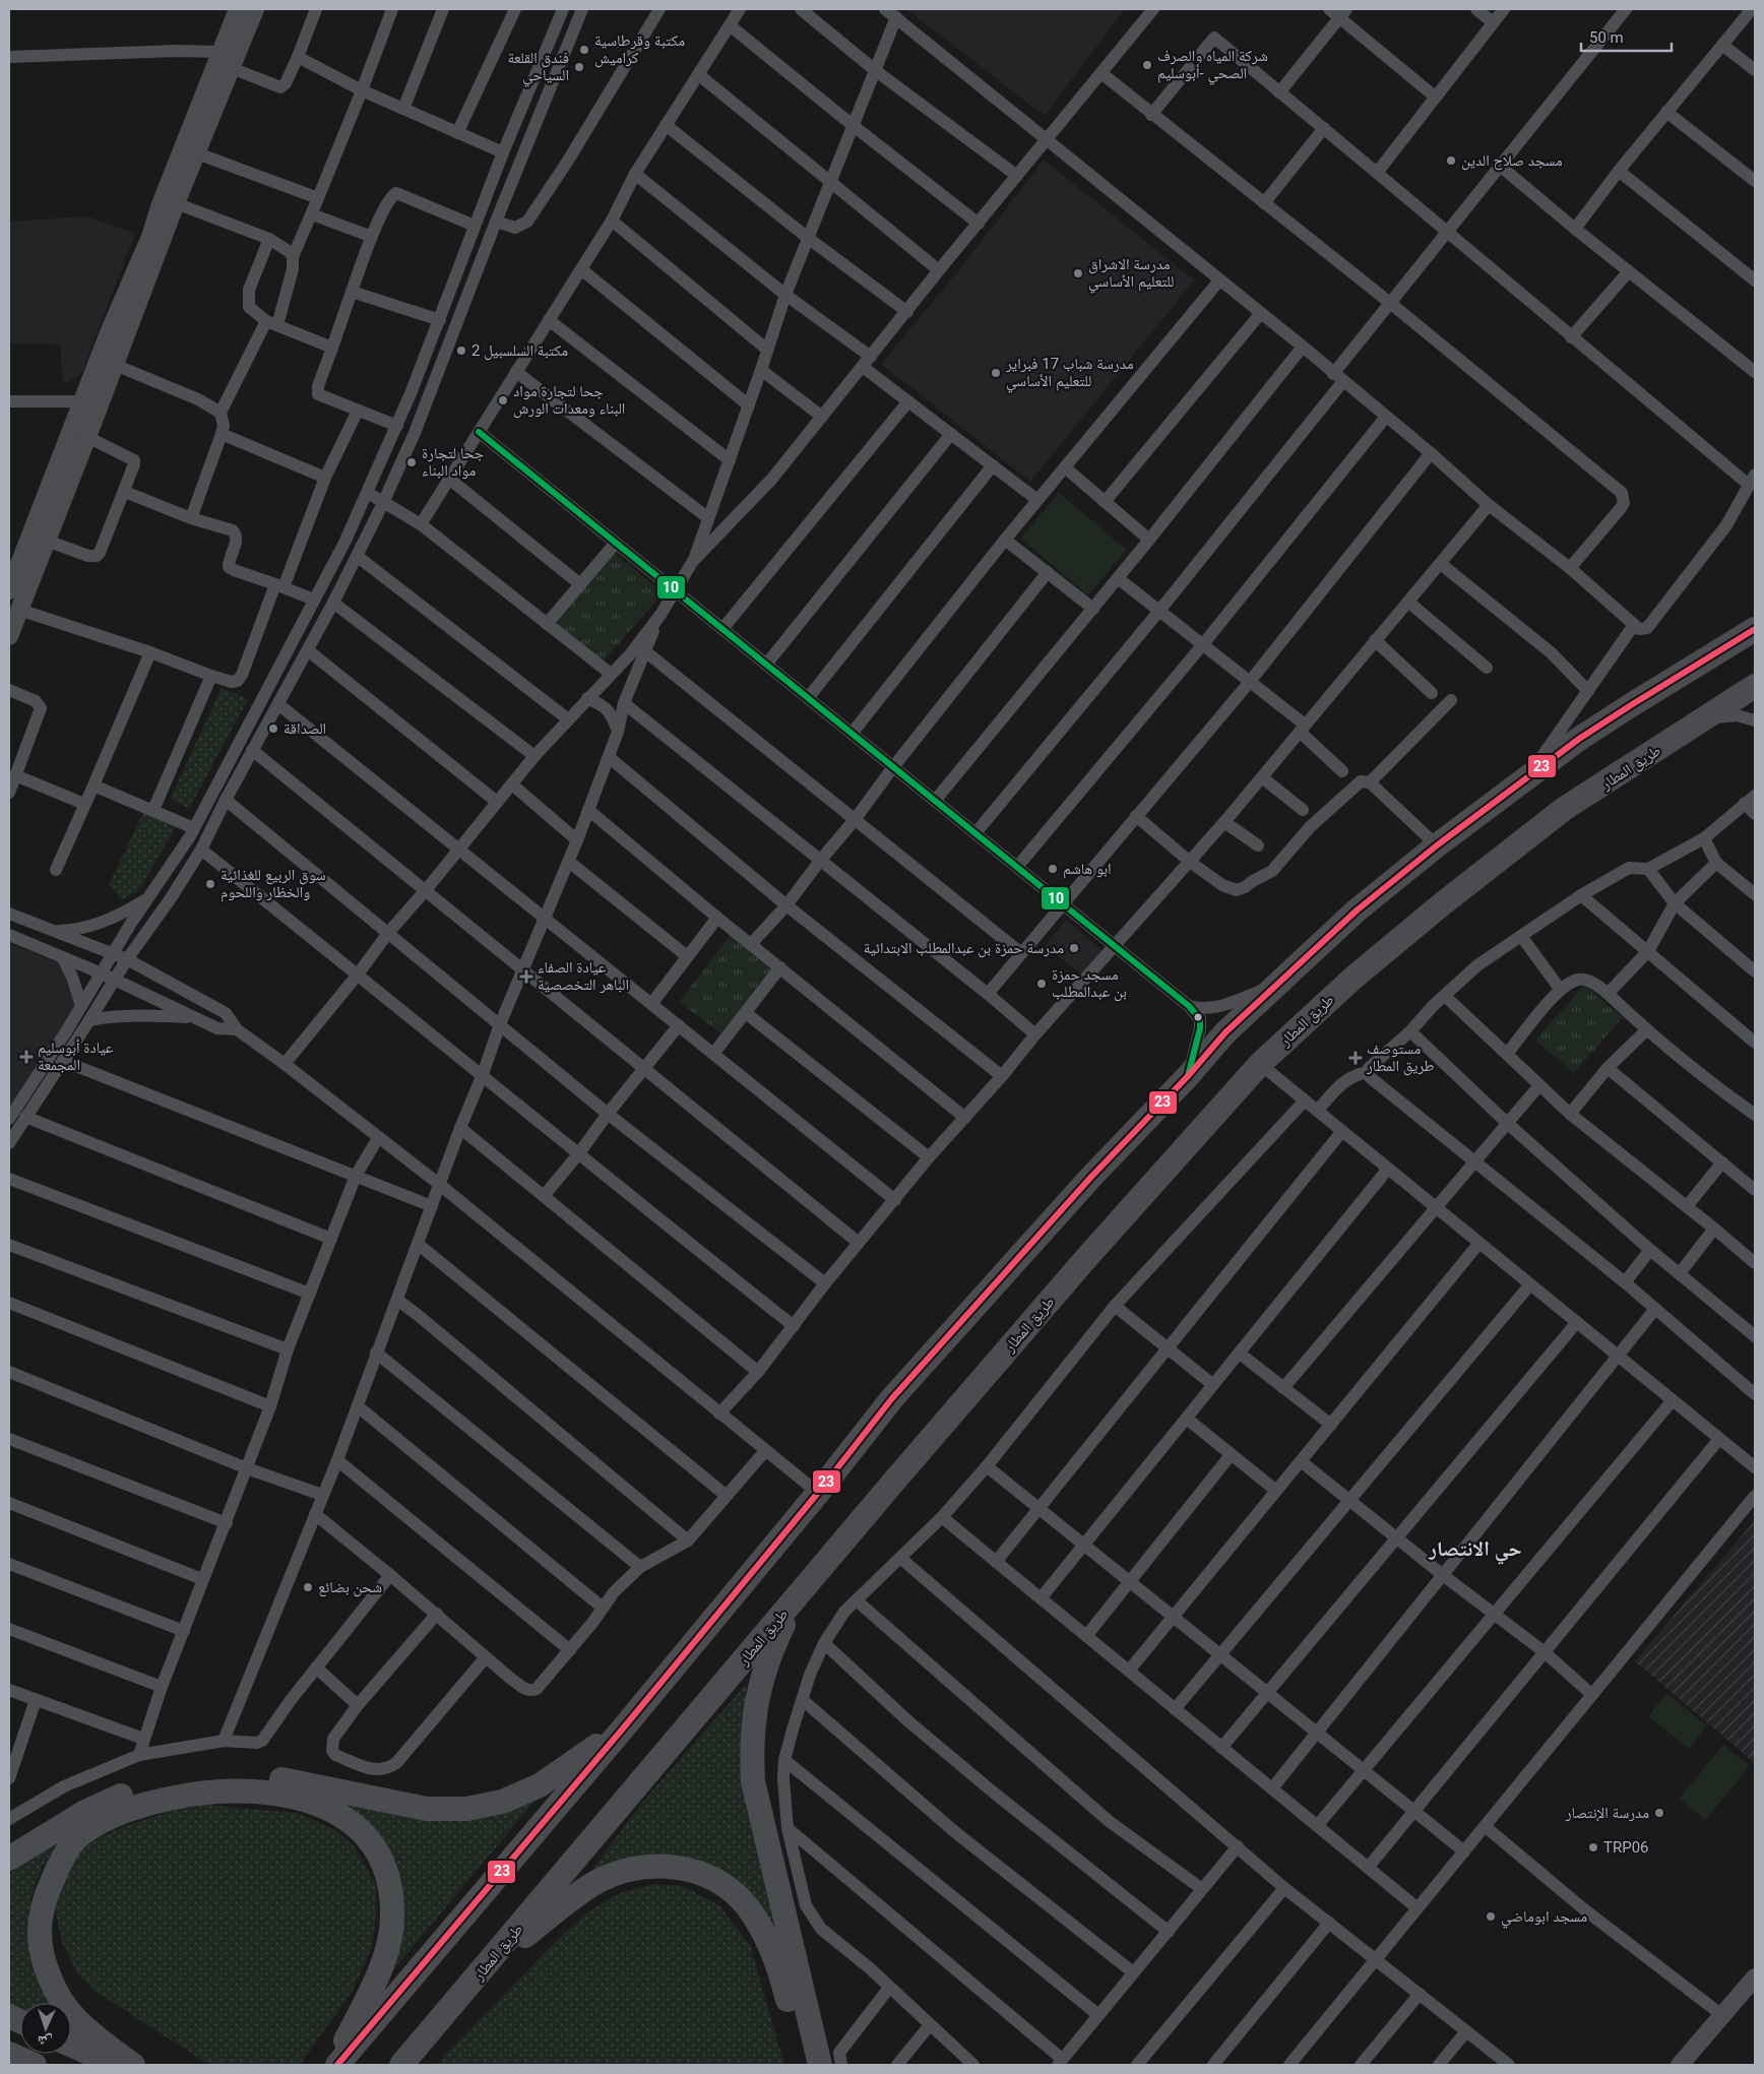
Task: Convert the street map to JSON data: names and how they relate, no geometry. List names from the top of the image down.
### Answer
{
  "streets": {
    "highway": ["طريق المطار"]
  },
  "districts": ["حي الانتصار"],
  "places": {
    "other": [
      "مكتبة وقرطاسية كراميش",
      "شركة المياه والصرف الصحي -أبوسليم",
      "فندق القلعة السياحي",
      "مسجد صلاح الدين",
      "مدرسة الاشراق للتعليم الأساسي",
      "مكتبة السلسبيل 2",
      "مدرسة شباب 17 فبراير للتعليم الأساسي",
      "جحا لتجارة مواد البناء ومعدات الورش",
      "جحا لتجارة مواد البناء",
      "الصداقة",
      "ابو هاشم",
      "سوق الربيع للغذائية والخظار واللحوم",
      "مدرسة حمزة بن عبدالمطلب الابتدائية",
      "مسجد حمزة بن عبدالمطلب",
      "شحن بضائع",
      "مدرسة الإنتصار",
      "TRP06",
      "مسجد ابوماضي"
    ],
    "health": ["عيادة الصفاء الباهر التخصصية", "عيادة أبوسليم المجمعة", "مستوصف طريق المطار"]
  },
  "lines": ["transit line 10", "transit line 23"],
  "scale_bar": "50 m",
  "north": "bottom"
}
